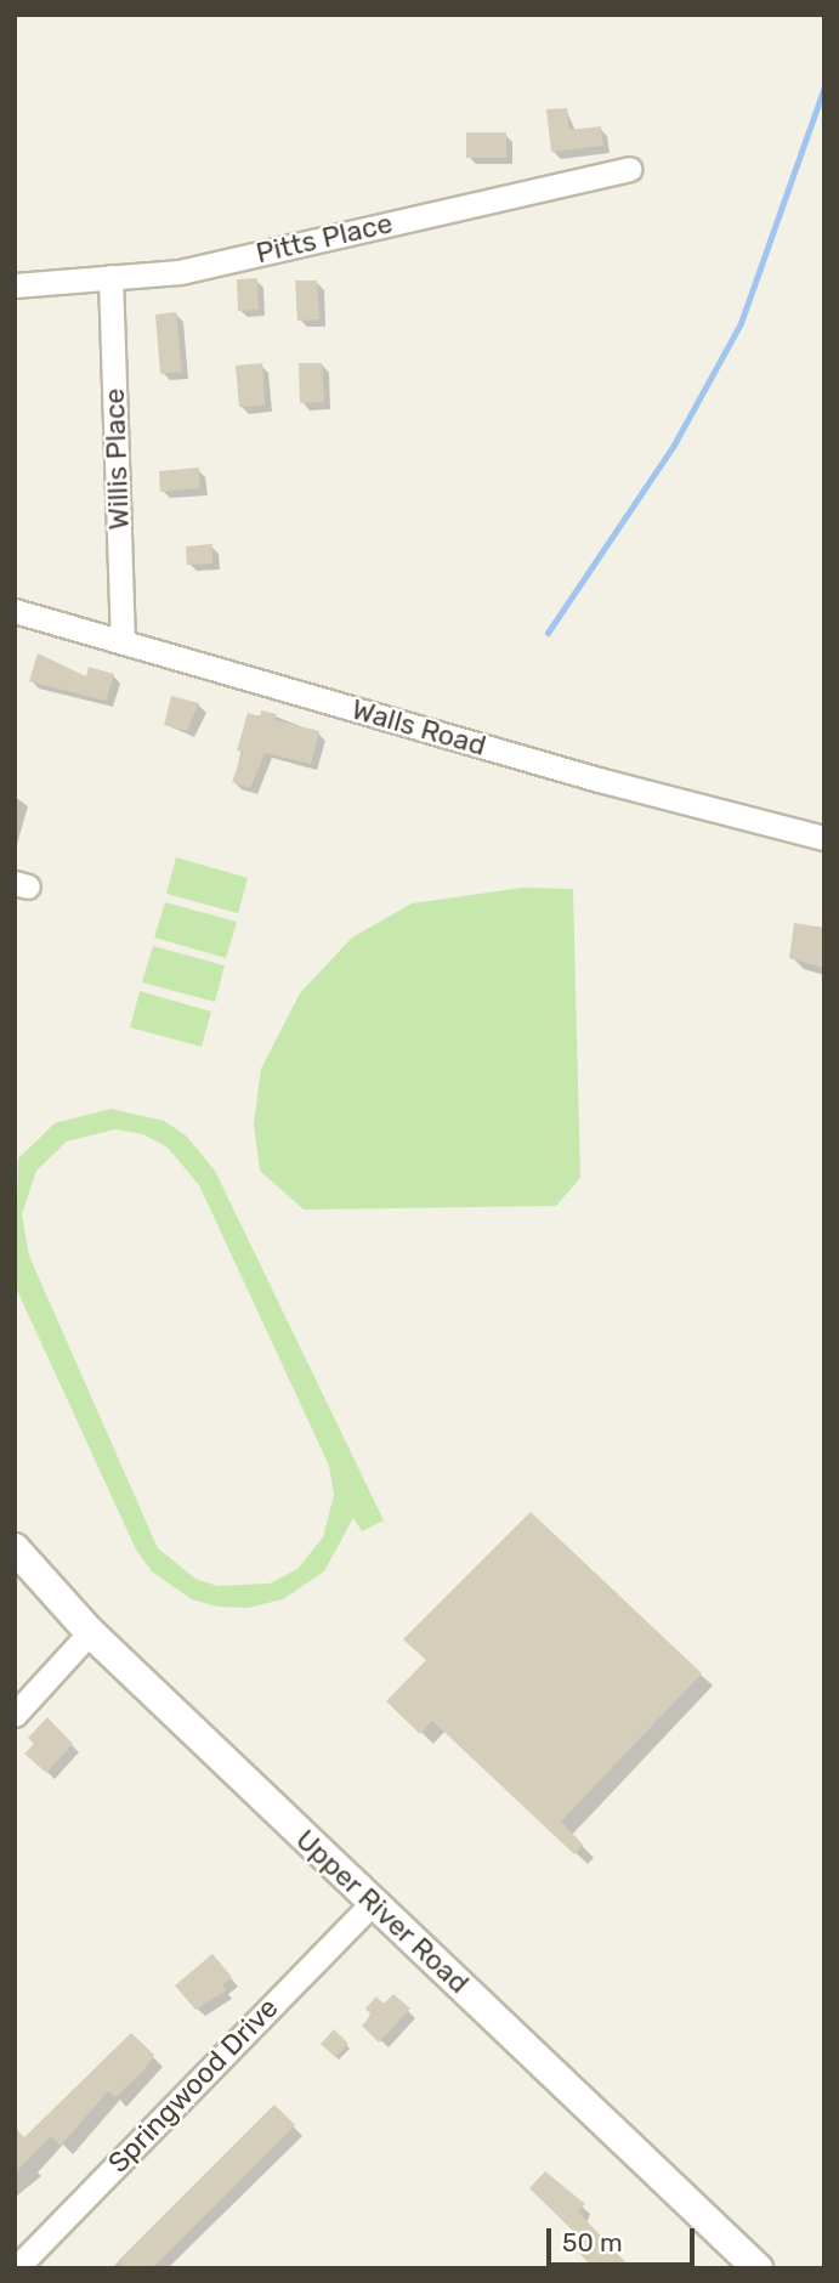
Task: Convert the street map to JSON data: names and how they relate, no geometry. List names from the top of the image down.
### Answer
{
  "streets": {
    "street": [
      "Pitts Place",
      "Willis Place",
      "Walls Road",
      "Upper River Road",
      "Springwood Drive"
    ]
  },
  "crossings": [
    ["Pitts Place", "Willis Place"],
    ["Willis Place", "Walls Road"],
    ["Upper River Road", "Springwood Drive"]
  ],
  "scale_bar": "50 m"
}
